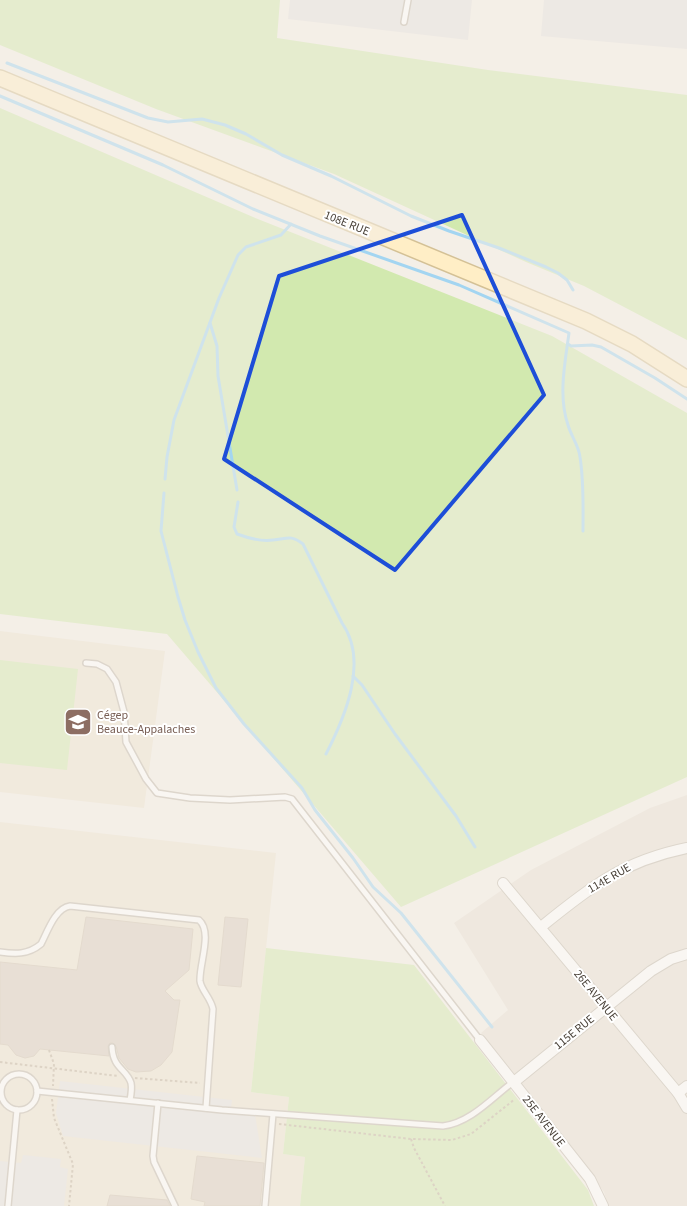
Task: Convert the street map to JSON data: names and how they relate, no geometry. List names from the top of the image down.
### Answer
{
  "streets": {
    "main road": ["108E RUE"],
    "street": [
      "114E RUE",
      "26E AVENUE",
      "115E RUE",
      "25E AVENUE"
    ]
  },
  "crossings": [
    ["114E RUE", "26E AVENUE"],
    ["26E AVENUE", "115E RUE"],
    ["115E RUE", "25E AVENUE"]
  ],
  "places": {
    "school or university": ["Cégep Beauce-Appalaches"]
  }
}
